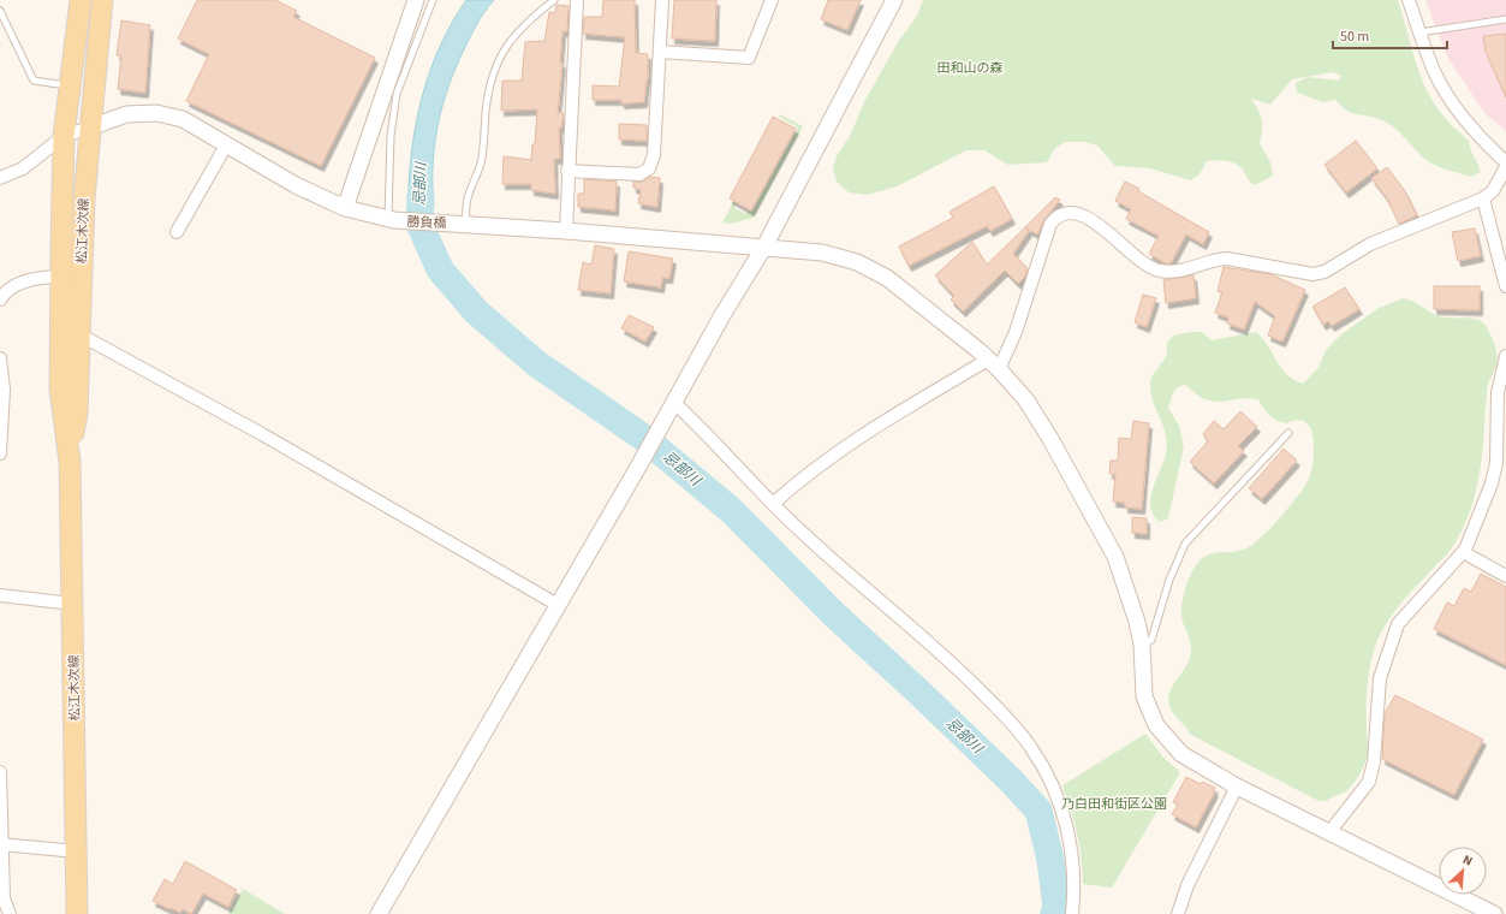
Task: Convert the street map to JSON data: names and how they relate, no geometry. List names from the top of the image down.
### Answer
{
  "streets": {
    "main road": ["松江木次線"],
    "street": ["勝負橋"]
  },
  "crossings": [
    ["勝負橋", "松江木次線"]
  ],
  "water": ["忌部川"],
  "parks": ["田和山の森", "乃白田和街区公園"],
  "scale_bar": "50 m",
  "north": "top right"
}
